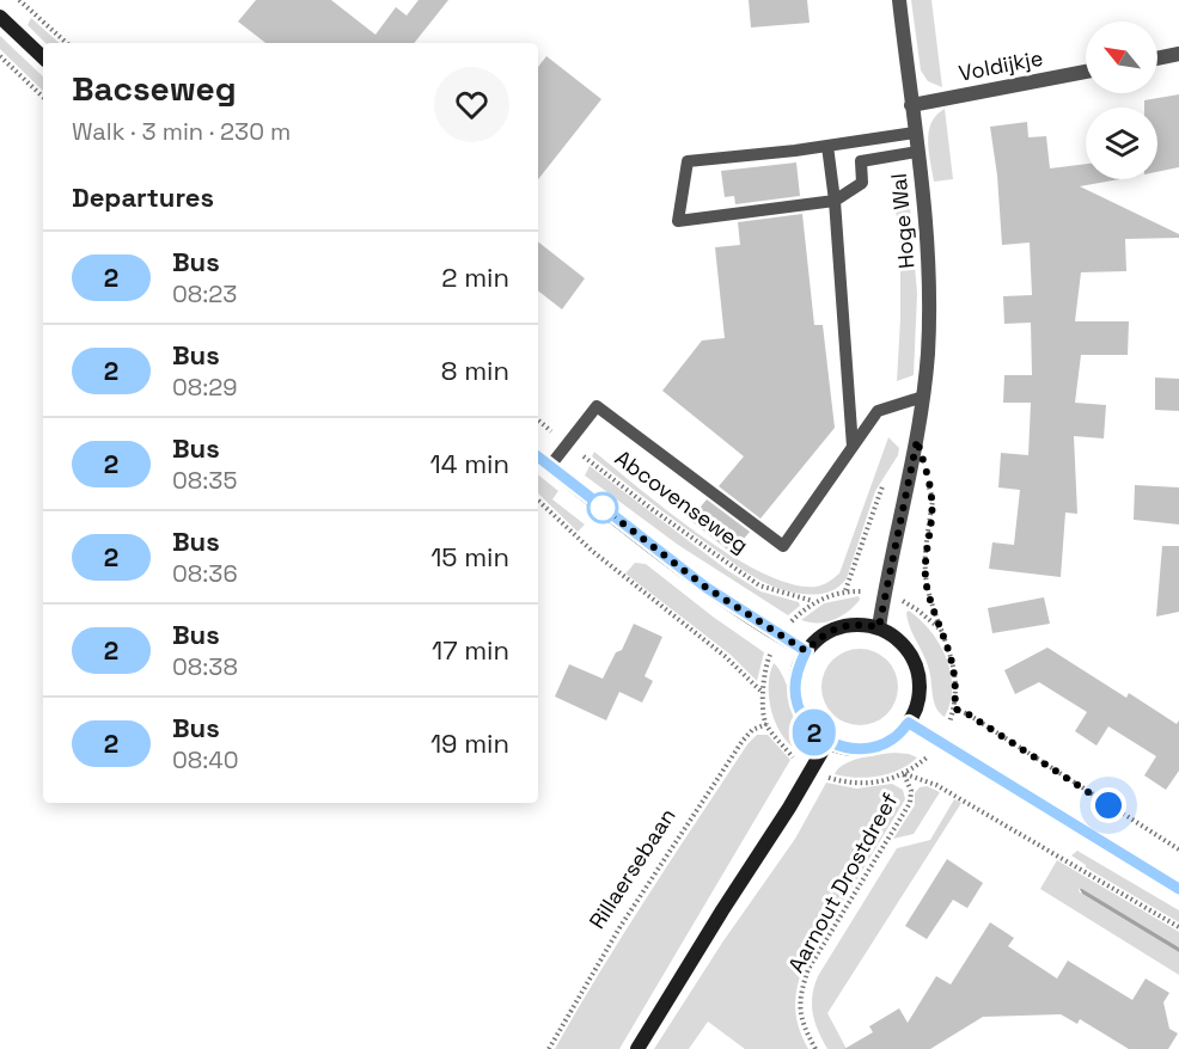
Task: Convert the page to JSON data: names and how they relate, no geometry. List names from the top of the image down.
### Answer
{
  "streets": {
    "street": ["Voldijkje", "Hoge Wal"],
    "path": ["Abcovenseweg", "Rillaersebaan", "Aarnout Drostdreef"]
  },
  "crossings": [
    ["Voldijkje", "Hoge Wal"]
  ],
  "lines": ["bus line 2"],
  "north": "top left",
  "page": {
    "on_map": "2",
    "heading": [
      ["Bacseweg", "Walk · 3 min · 230 m"],
      "Departures"
    ],
    "list": [
      {
        "mark": "2",
        "name": "Bus",
        "note": "08:23",
        "value": "2 min"
      },
      {
        "mark": "2",
        "name": "Bus",
        "note": "08:29",
        "value": "8 min"
      },
      {
        "mark": "2",
        "name": "Bus",
        "note": "08:35",
        "value": "14 min"
      },
      {
        "mark": "2",
        "name": "Bus",
        "note": "08:36",
        "value": "15 min"
      },
      {
        "mark": "2",
        "name": "Bus",
        "note": "08:38",
        "value": "17 min"
      },
      {
        "mark": "2",
        "name": "Bus",
        "note": "08:40",
        "value": "19 min"
      }
    ]
  }
}
